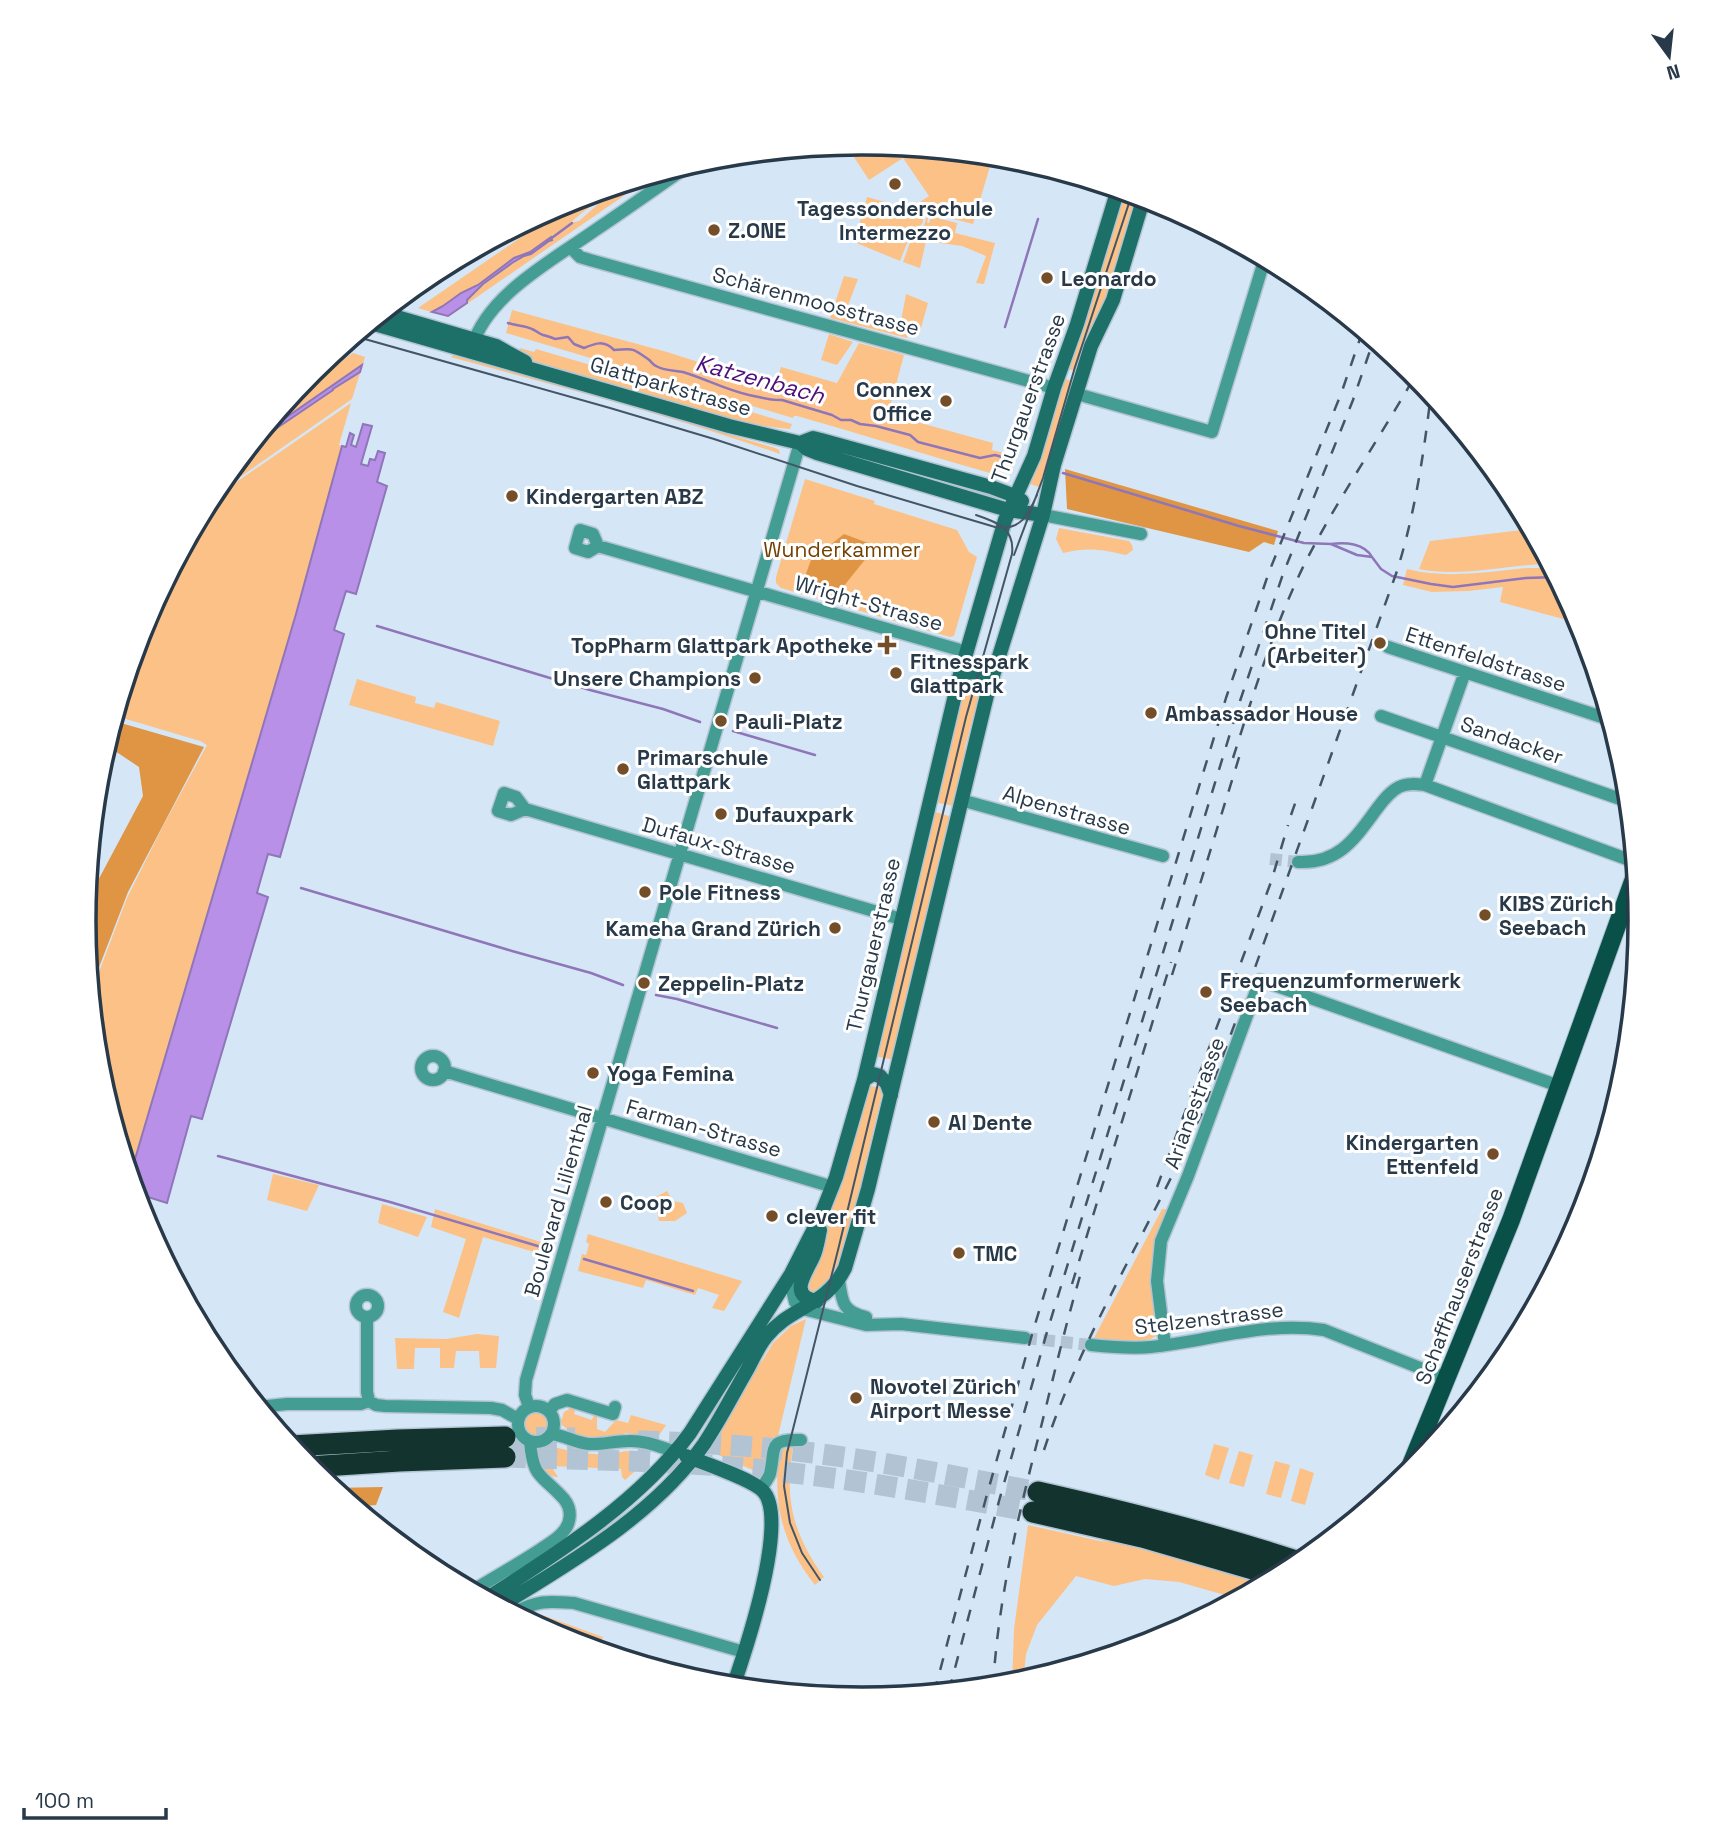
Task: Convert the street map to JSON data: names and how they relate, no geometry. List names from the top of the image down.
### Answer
{
  "streets": {
    "main road": ["Glattparkstrasse", "Thurgauerstrasse", "Schaffhauserstrasse"],
    "street": [
      "Schärenmoosstrasse",
      "Wright-Strasse",
      "Ettenfeldstrasse",
      "Sandacker",
      "Alpenstrasse",
      "Dufaux-Strasse",
      "Arianestrasse",
      "Farman-Strasse",
      "Boulevard Lilienthal",
      "Stelzenstrasse"
    ]
  },
  "crossings": [
    ["Schärenmoosstrasse", "Thurgauerstrasse"],
    ["Glattparkstrasse", "Thurgauerstrasse"],
    ["Glattparkstrasse", "Boulevard Lilienthal"],
    ["Thurgauerstrasse", "Wright-Strasse"],
    ["Thurgauerstrasse", "Alpenstrasse"],
    ["Thurgauerstrasse", "Dufaux-Strasse"],
    ["Thurgauerstrasse", "Farman-Strasse"],
    ["Wright-Strasse", "Boulevard Lilienthal"],
    ["Dufaux-Strasse", "Boulevard Lilienthal"],
    ["Arianestrasse", "Schaffhauserstrasse"],
    ["Arianestrasse", "Stelzenstrasse"],
    ["Farman-Strasse", "Boulevard Lilienthal"],
    ["Schaffhauserstrasse", "Stelzenstrasse"]
  ],
  "water": ["Katzenbach"],
  "parks": ["Wunderkammer"],
  "places": {
    "other": [
      "Tagessonderschule Intermezzo",
      "Z.ONE",
      "Leonardo",
      "Connex Office",
      "Kindergarten ABZ",
      "Ohne Titel (Arbeiter)",
      "Fitnesspark Glattpark",
      "Unsere Champions",
      "Ambassador House",
      "Pauli-Platz",
      "Primarschule Glattpark",
      "Dufauxpark",
      "Pole Fitness",
      "KIBS Zürich Seebach",
      "Kameha Grand Zürich",
      "Zeppelin-Platz",
      "Frequenzumformerwerk Seebach",
      "Yoga Femina",
      "Al Dente",
      "Kindergarten Ettenfeld",
      "Coop",
      "clever fit",
      "TMC",
      "Novotel Zürich Airport Messe"
    ],
    "health": ["TopPharm Glattpark Apotheke"]
  },
  "scale_bar": "100 m",
  "north": "bottom"
}
